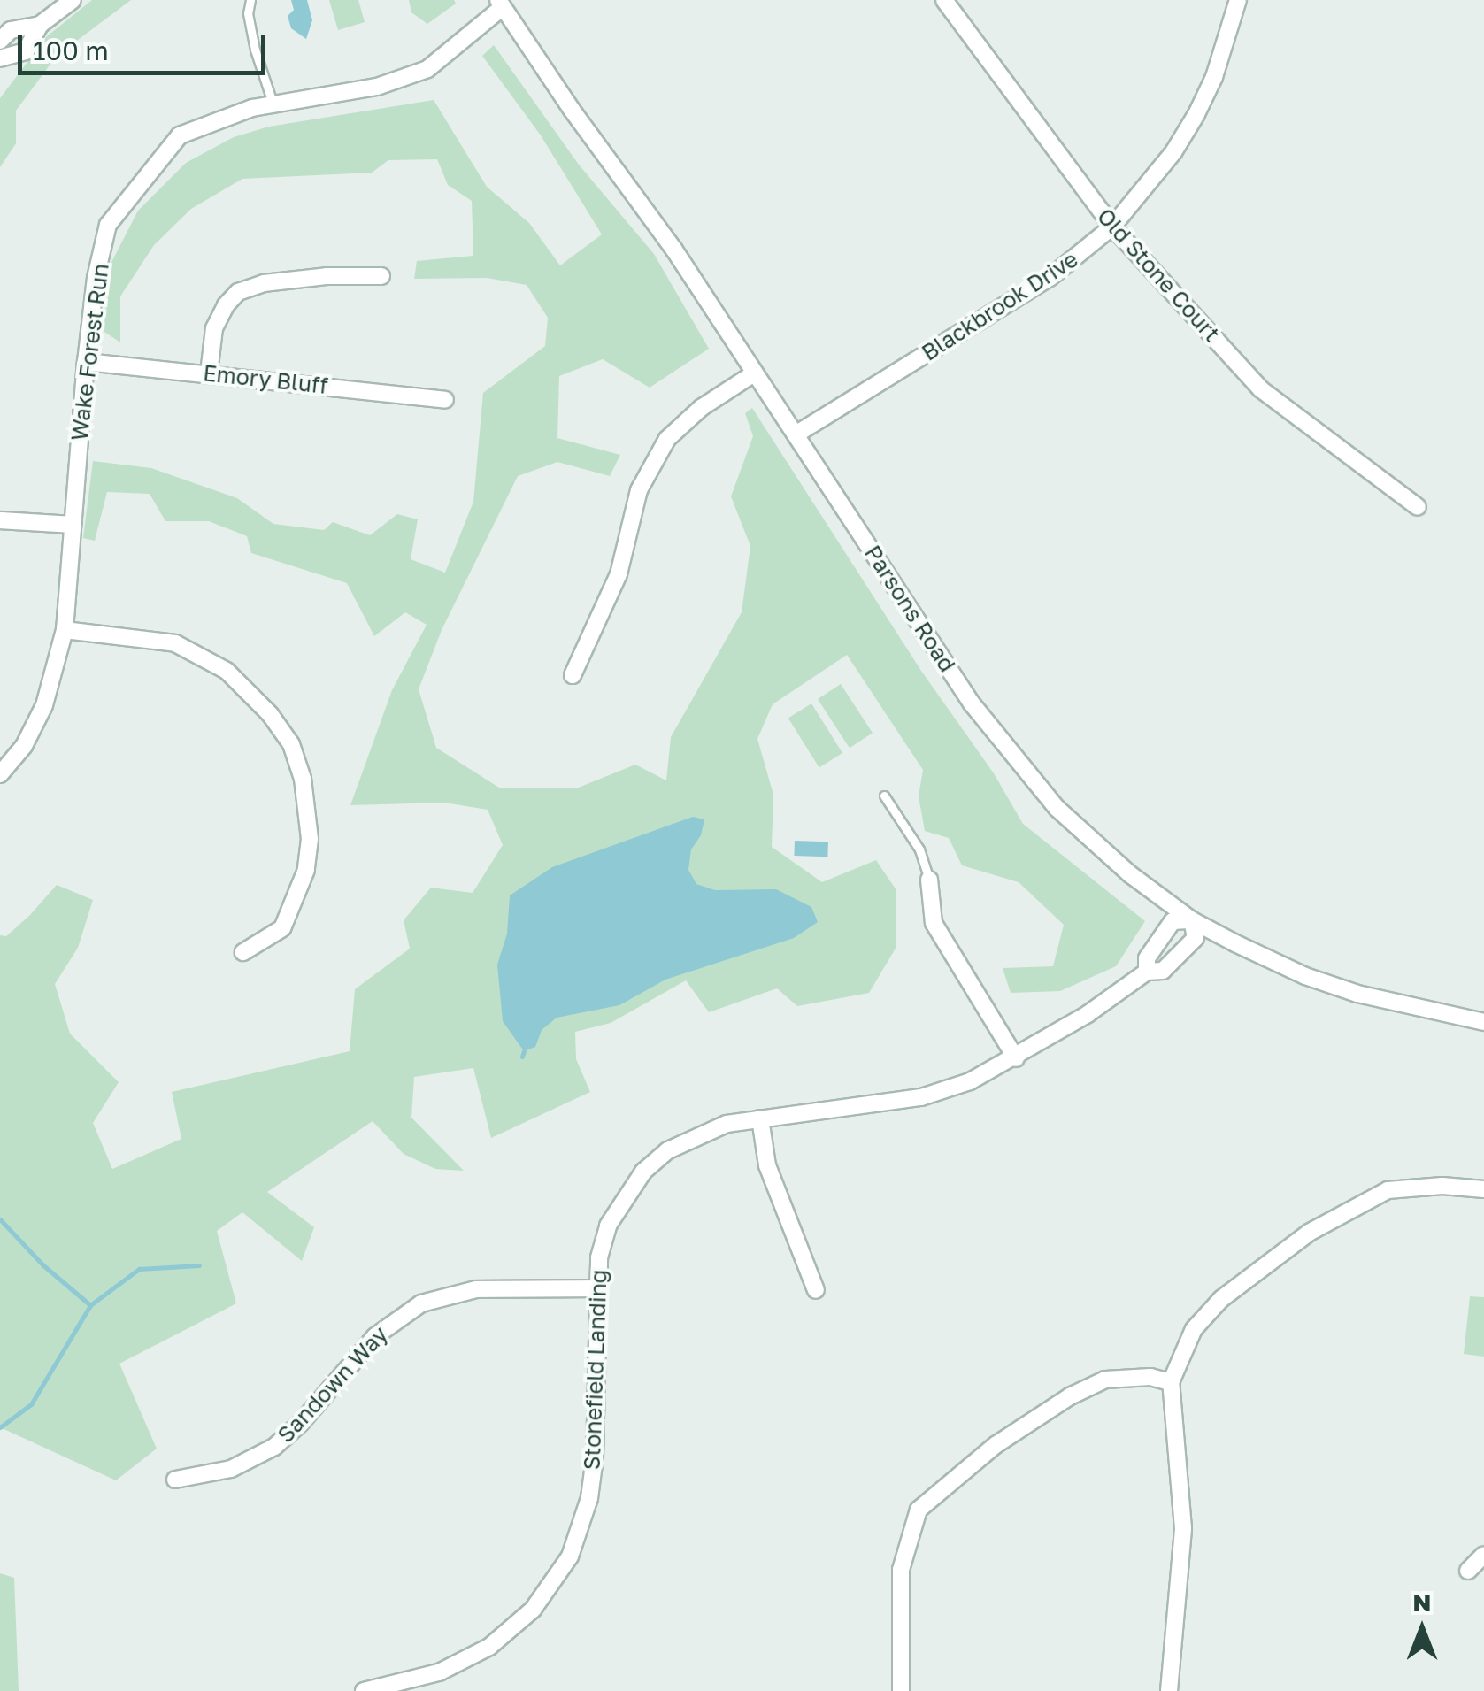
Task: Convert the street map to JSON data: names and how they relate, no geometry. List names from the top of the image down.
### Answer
{
  "streets": {
    "street": [
      "Old Stone Court",
      "Blackbrook Drive",
      "Wake Forest Run",
      "Emory Bluff",
      "Parsons Road",
      "Stonefield Landing",
      "Sandown Way"
    ]
  },
  "crossings": [
    ["Old Stone Court", "Blackbrook Drive"],
    ["Blackbrook Drive", "Parsons Road"],
    ["Wake Forest Run", "Emory Bluff"],
    ["Wake Forest Run", "Parsons Road"],
    ["Parsons Road", "Stonefield Landing"],
    ["Stonefield Landing", "Sandown Way"]
  ],
  "scale_bar": "100 m",
  "north": "top"
}
